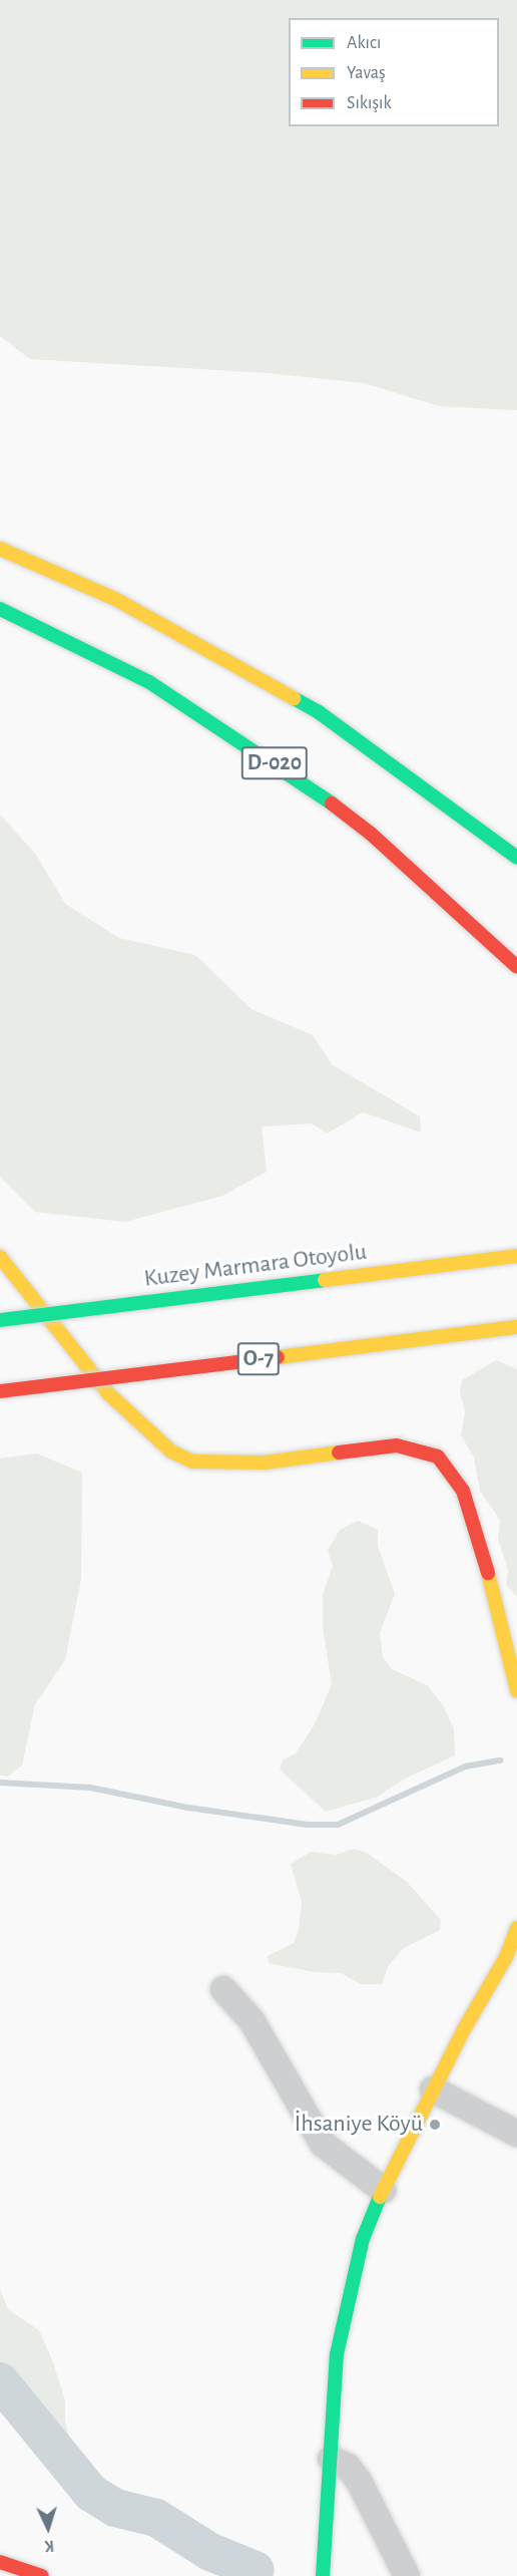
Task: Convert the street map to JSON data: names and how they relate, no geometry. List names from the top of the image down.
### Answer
{
  "streets": {
    "main road": ["D-020", "Kuzey Marmara Otoyolu", "O-7"]
  },
  "places": ["İhsaniye Köyü"],
  "legend": ["Akıcı", "Yavaş", "Sıkışık"],
  "north": "bottom"
}
